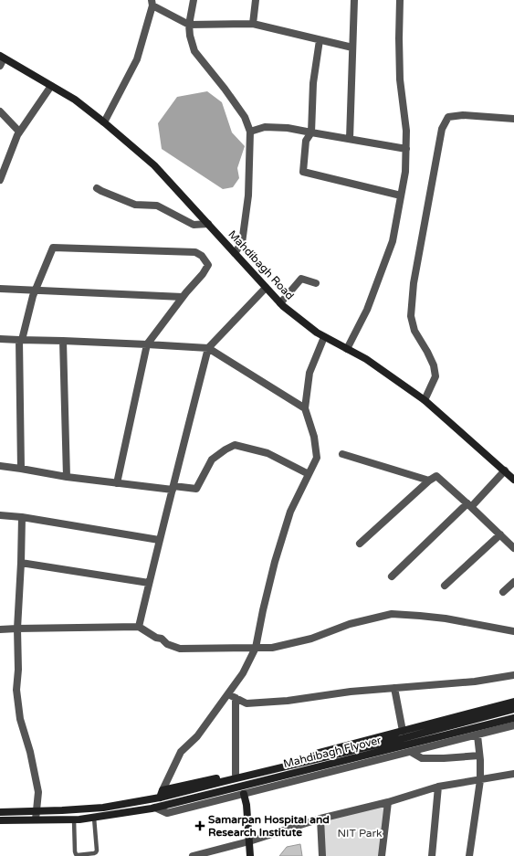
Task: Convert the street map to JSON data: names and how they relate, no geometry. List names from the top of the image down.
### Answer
{
  "streets": {
    "street": ["Mahdibagh Road", "Mahdibagh Flyover"]
  },
  "parks": ["NIT Park"],
  "places": {
    "health": ["Samarpan Hospital and Research Institute"]
  }
}
